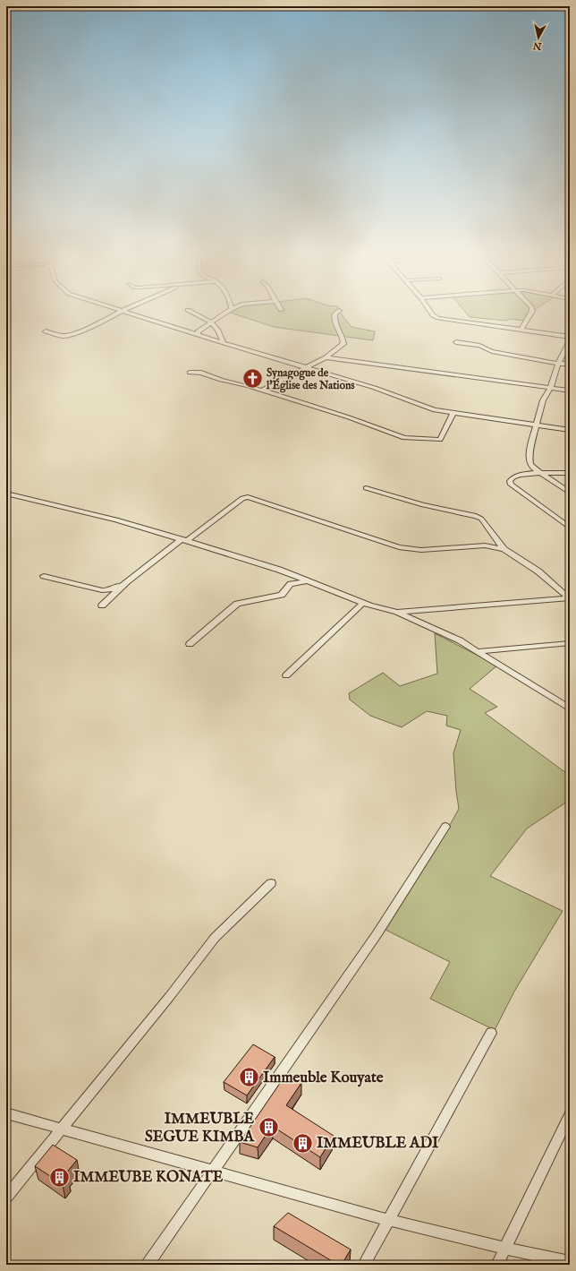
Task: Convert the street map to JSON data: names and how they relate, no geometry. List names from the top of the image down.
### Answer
{
  "places": {
    "church": ["Synagogue de l'Église des Nations"],
    "building": [
      "Immeuble Kouyate",
      "IMMEUBLE SEGUE KIMBA",
      "IMMEUBLE ADI",
      "IMMEUBE KONATE"
    ]
  },
  "north": "bottom"
}
